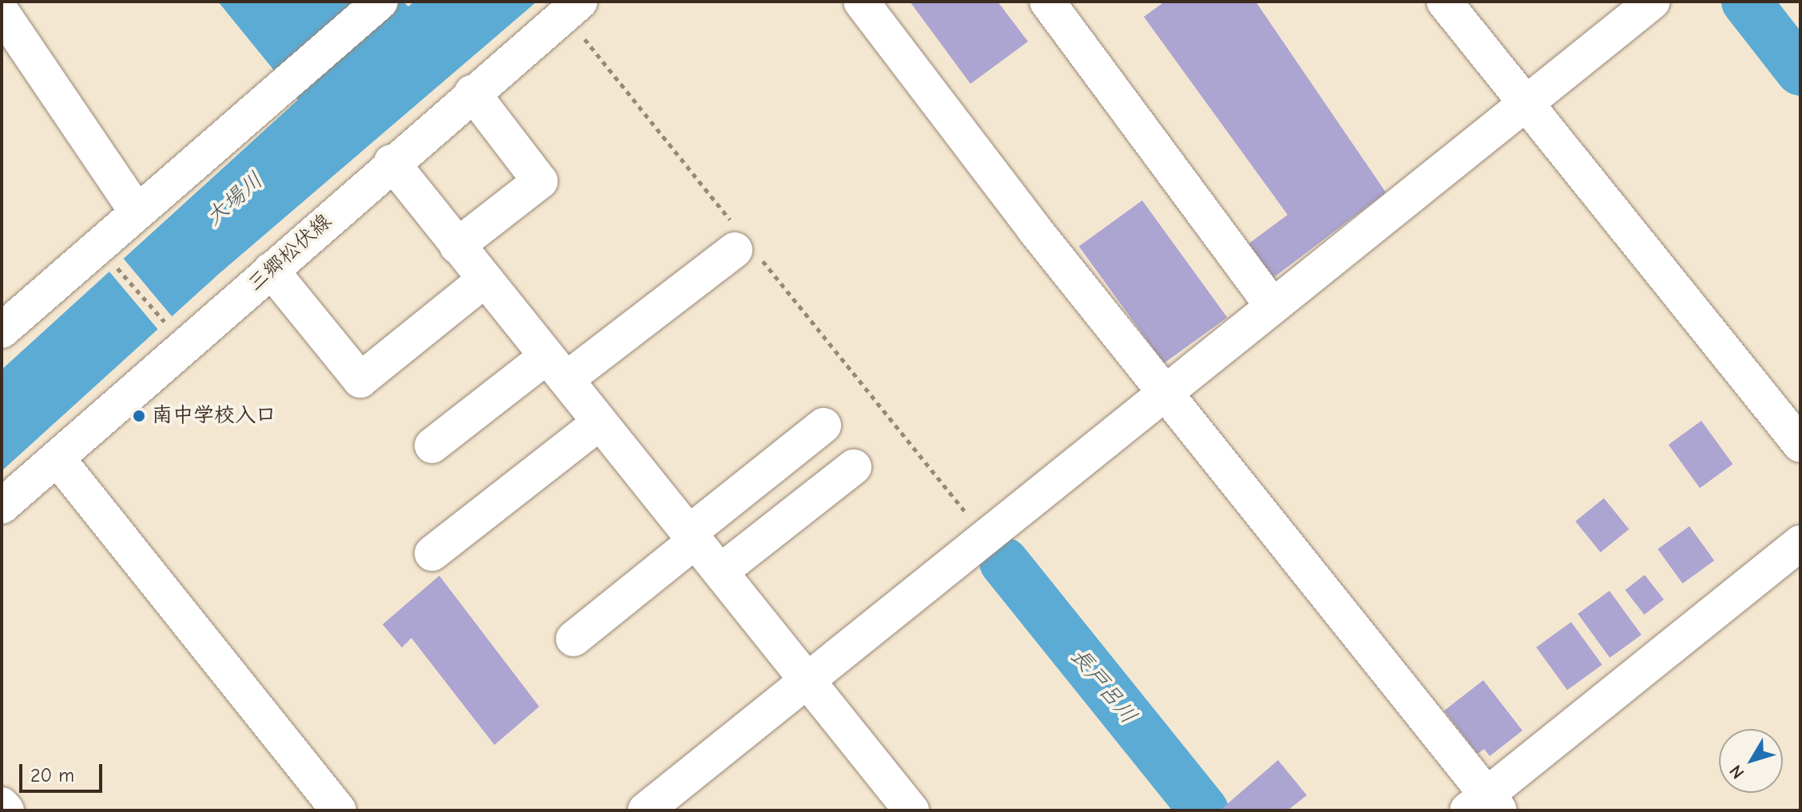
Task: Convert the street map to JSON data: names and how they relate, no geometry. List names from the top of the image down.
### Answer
{
  "streets": {
    "street": ["三郷松伏線"]
  },
  "water": ["大場川", "長戸呂川"],
  "places": ["南中学校入口"],
  "scale_bar": "20 m",
  "north": "bottom left"
}
